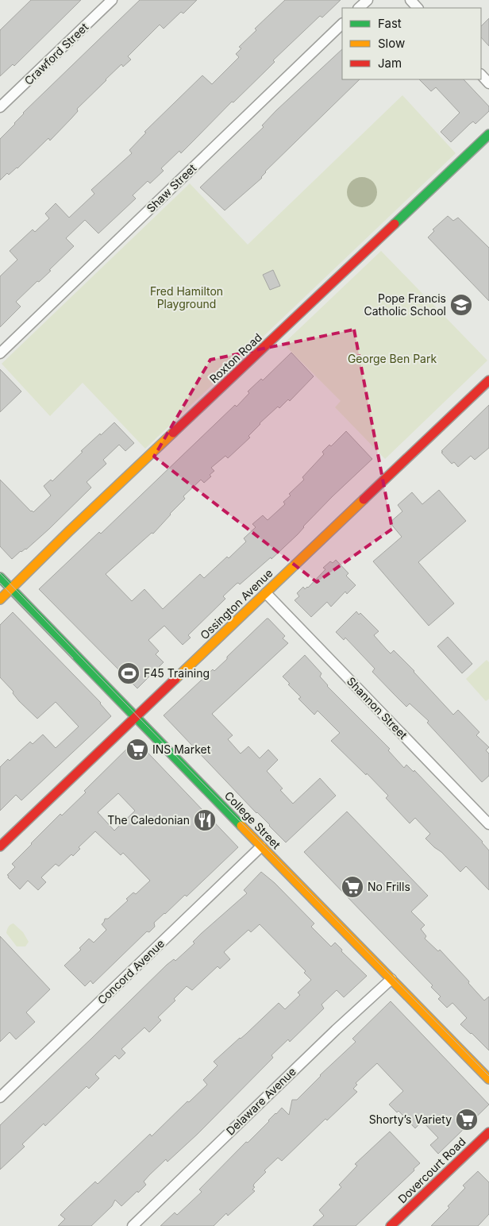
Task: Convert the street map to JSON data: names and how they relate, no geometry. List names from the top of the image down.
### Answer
{
  "streets": {
    "street": [
      "Crawford Street",
      "Shaw Street",
      "Roxton Road",
      "Ossington Avenue",
      "Shannon Street",
      "College Street",
      "Concord Avenue",
      "Delaware Avenue",
      "Dovercourt Road"
    ]
  },
  "crossings": [
    ["Roxton Road", "College Street"],
    ["Ossington Avenue", "Shannon Street"],
    ["Ossington Avenue", "College Street"],
    ["College Street", "Concord Avenue"],
    ["College Street", "Delaware Avenue"]
  ],
  "parks": ["Fred Hamilton Playground", "George Ben Park"],
  "places": {
    "school or university": ["Pope Francis Catholic School"],
    "sports": ["F45 Training"],
    "supermarket": ["INS Market", "No Frills", "Shorty’s Variety"],
    "restaurant": ["The Caledonian"]
  },
  "legend": ["Fast", "Slow", "Jam"]
}
